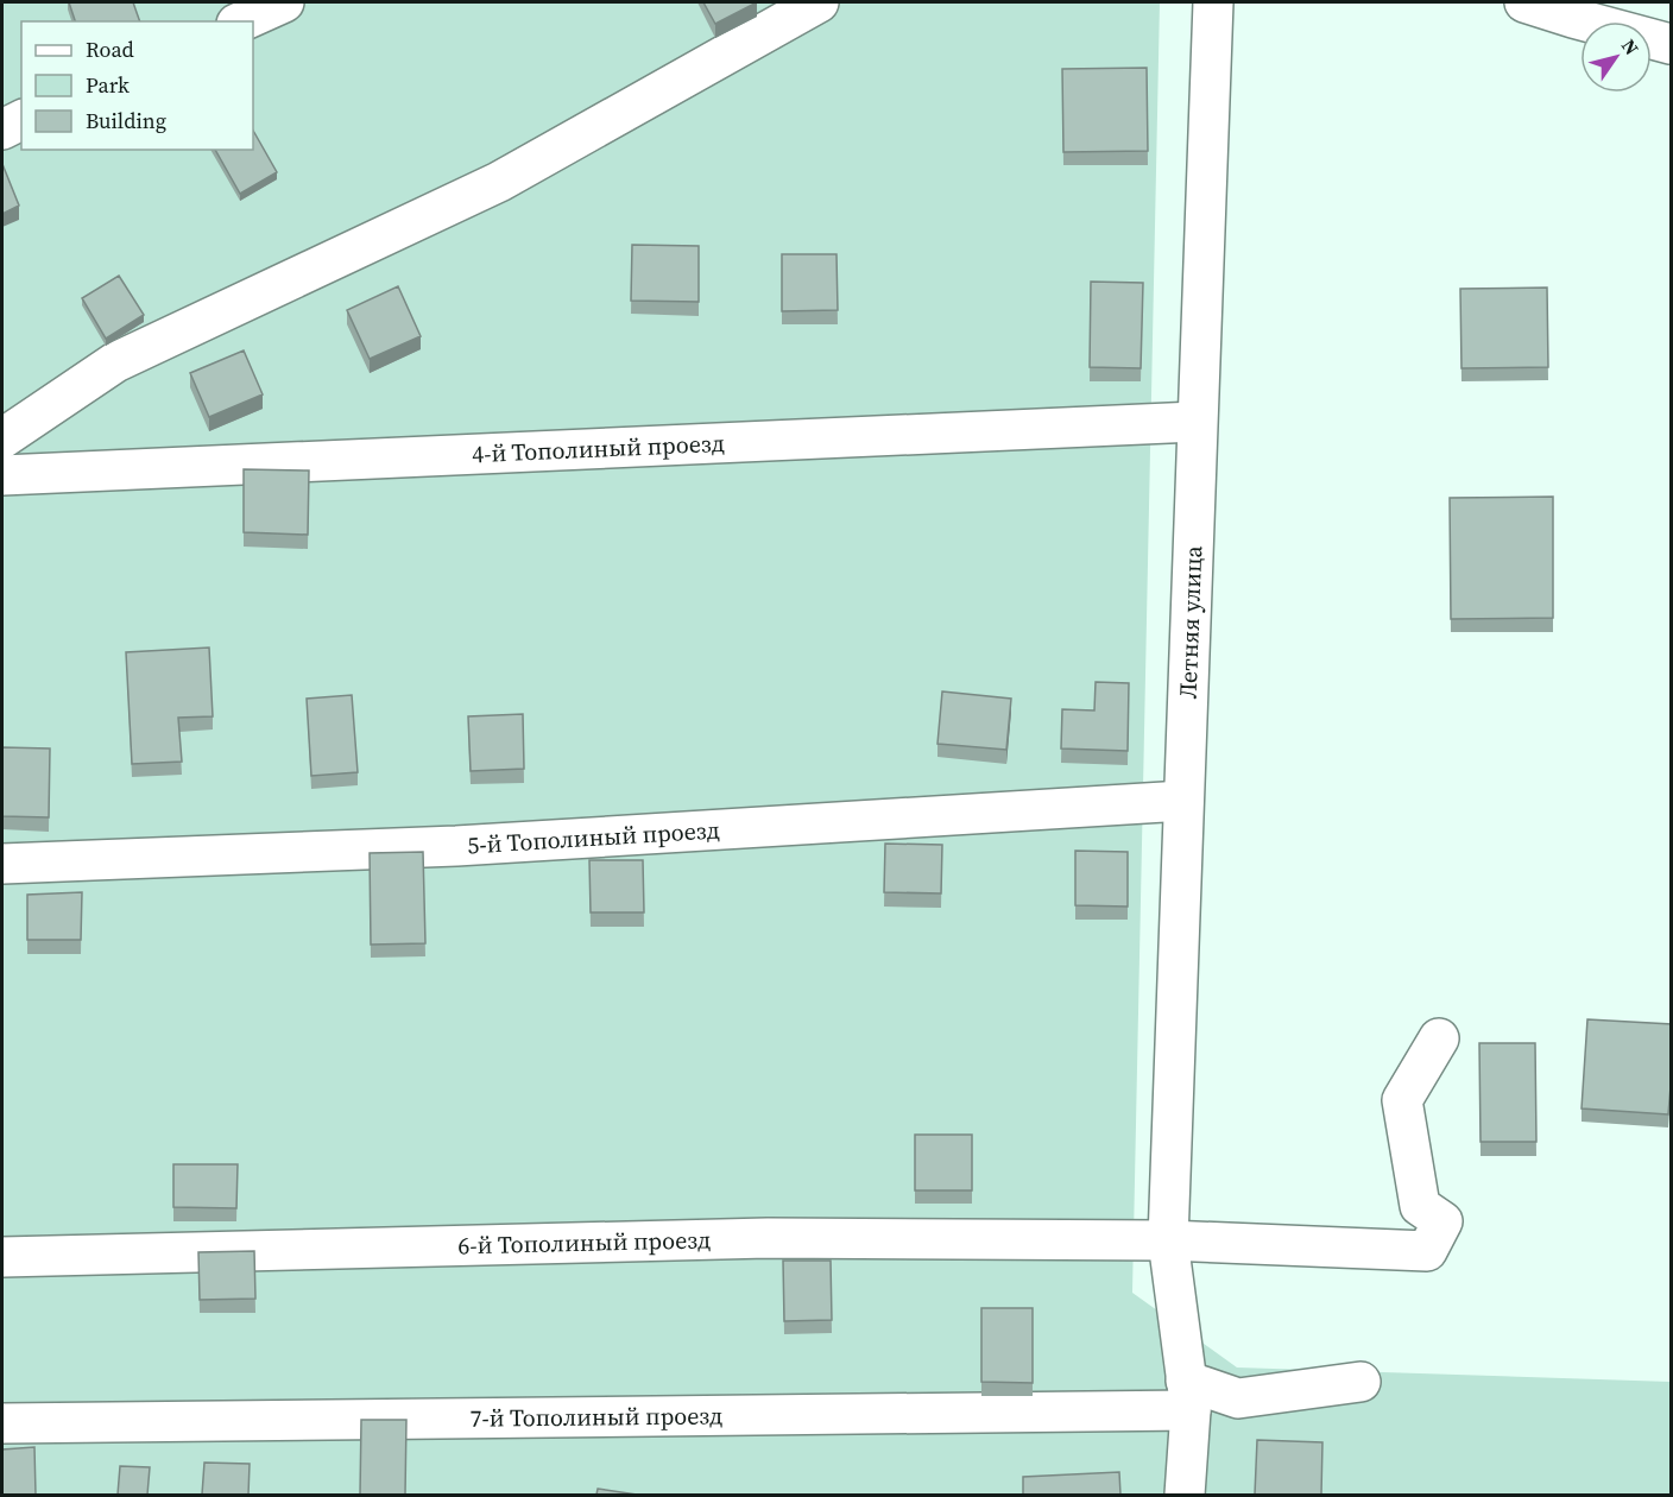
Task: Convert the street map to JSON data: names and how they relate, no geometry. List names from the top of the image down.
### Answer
{
  "streets": {
    "street": [
      "4-й Тополиный проезд",
      "Летняя улица",
      "5-й Тополиный проезд",
      "6-й Тополиный проезд",
      "7-й Тополиный проезд"
    ]
  },
  "crossings": [
    ["4-й Тополиный проезд", "Летняя улица"],
    ["Летняя улица", "5-й Тополиный проезд"],
    ["Летняя улица", "6-й Тополиный проезд"],
    ["Летняя улица", "7-й Тополиный проезд"]
  ],
  "legend": ["Road", "Park", "Building"],
  "north": "top right"
}
